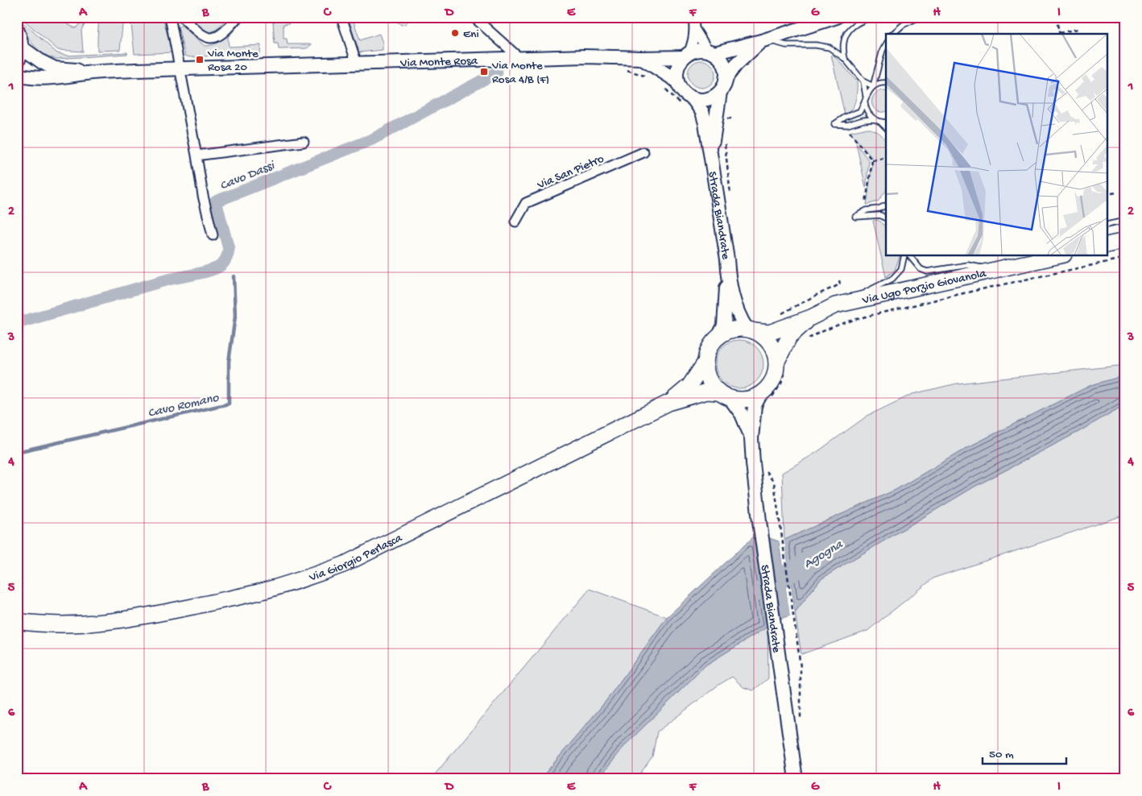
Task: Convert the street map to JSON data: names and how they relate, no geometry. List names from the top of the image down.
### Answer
{
  "streets": {
    "main road": [
      "Via Monte Rosa",
      "Strada Biandrate",
      "Via Ugo Porzio Giovanola",
      "Via Giorgio Perlasca"
    ],
    "street": ["Via San Pietro"]
  },
  "crossings": [
    ["Via Monte Rosa", "Strada Biandrate"],
    ["Strada Biandrate", "Via Ugo Porzio Giovanola"],
    ["Strada Biandrate", "Via Giorgio Perlasca"],
    ["Via Ugo Porzio Giovanola", "Via Giorgio Perlasca"]
  ],
  "water": ["Cavo Dassi", "Cavo Romano", "Agogna"],
  "places": {
    "other": ["Eni"],
    "transit": ["Via Monte Rosa 20", "Via Monte Rosa 4/B (F)"]
  },
  "scale_bar": "50 m",
  "grid": {
    "columns": [
      "A",
      "B",
      "C",
      "D",
      "E",
      "F",
      "G",
      "H",
      "I"
    ],
    "rows": [
      "1",
      "2",
      "3",
      "4",
      "5",
      "6"
    ]
  }
}
